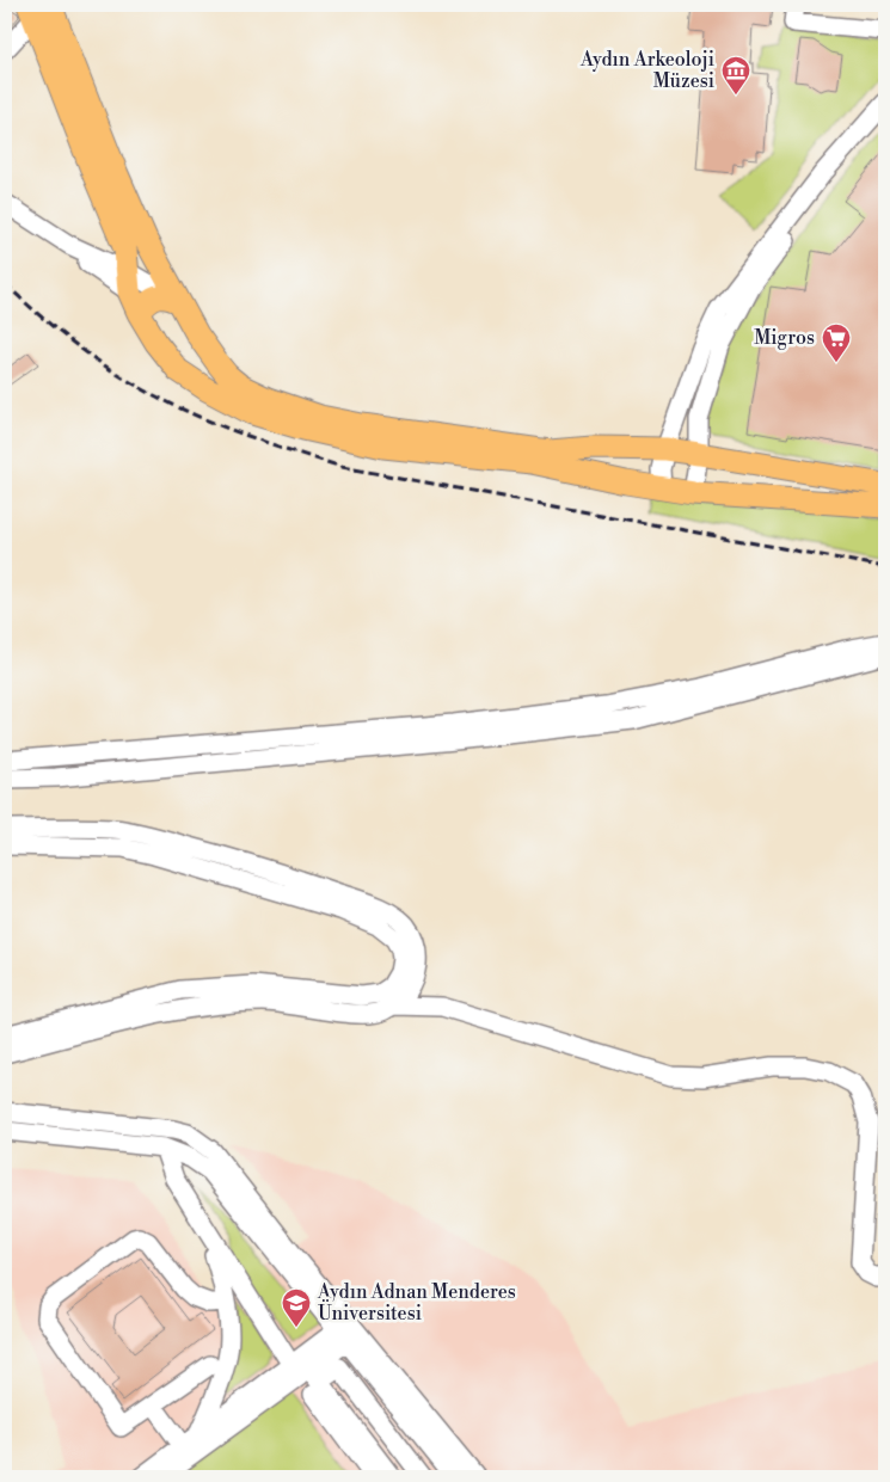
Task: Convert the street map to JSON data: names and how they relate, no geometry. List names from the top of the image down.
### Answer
{
  "places": {
    "museum": ["Aydın Arkeoloji Müzesi"],
    "supermarket": ["Migros"],
    "school or university": ["Aydın Adnan Menderes Üniversitesi"]
  }
}
